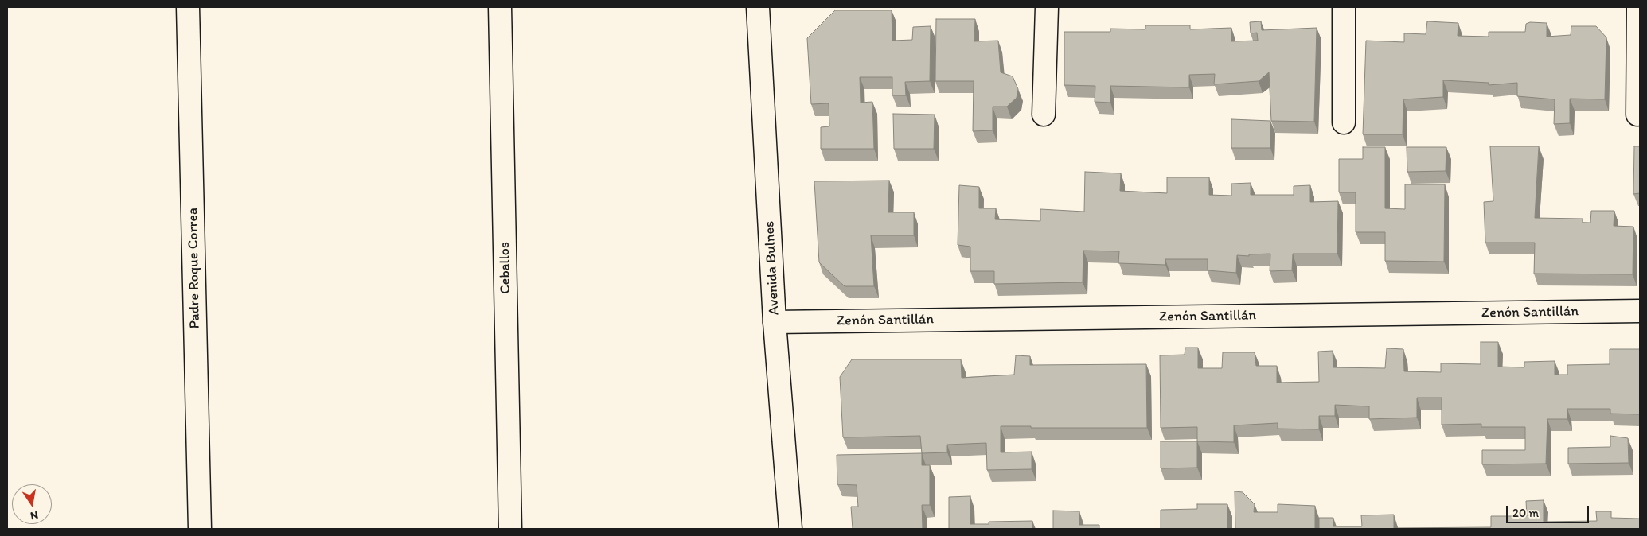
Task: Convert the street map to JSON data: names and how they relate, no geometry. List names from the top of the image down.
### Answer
{
  "streets": {
    "street": [
      "Padre Roque Correa",
      "Ceballos",
      "Avenida Bulnes",
      "Zenón Santillán"
    ]
  },
  "crossings": [
    ["Avenida Bulnes", "Zenón Santillán"]
  ],
  "scale_bar": "20 m",
  "north": "bottom"
}
